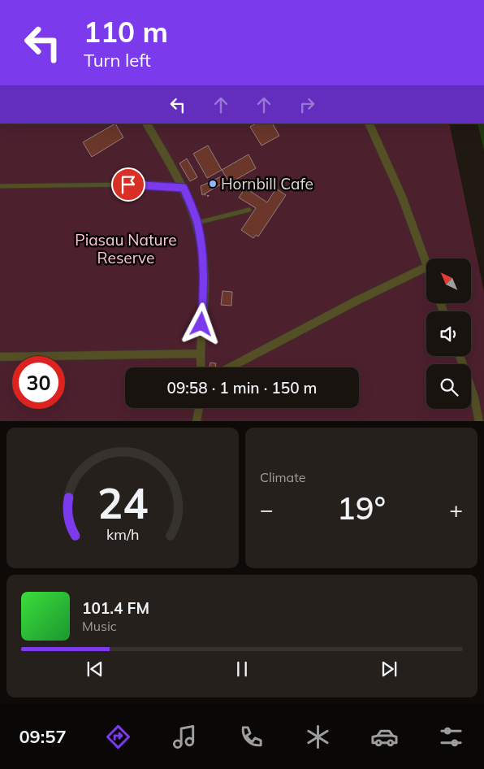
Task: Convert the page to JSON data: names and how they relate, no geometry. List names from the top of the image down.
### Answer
{
  "parks": ["Piasau Nature Reserve"],
  "places": ["Hornbill Cafe"],
  "north": "top left",
  "page": {
    "turn": ["110 m", "Turn left"],
    "limit": "30",
    "trip": "09:58 · 1 min · 150 m",
    "tile": "Climate",
    "heat": ["−", "19°", "+"],
    "song": ["101.4 FM", "Music"],
    "tabs": "09:57",
    "gauge": ["24", "km/h"]
  }
}
